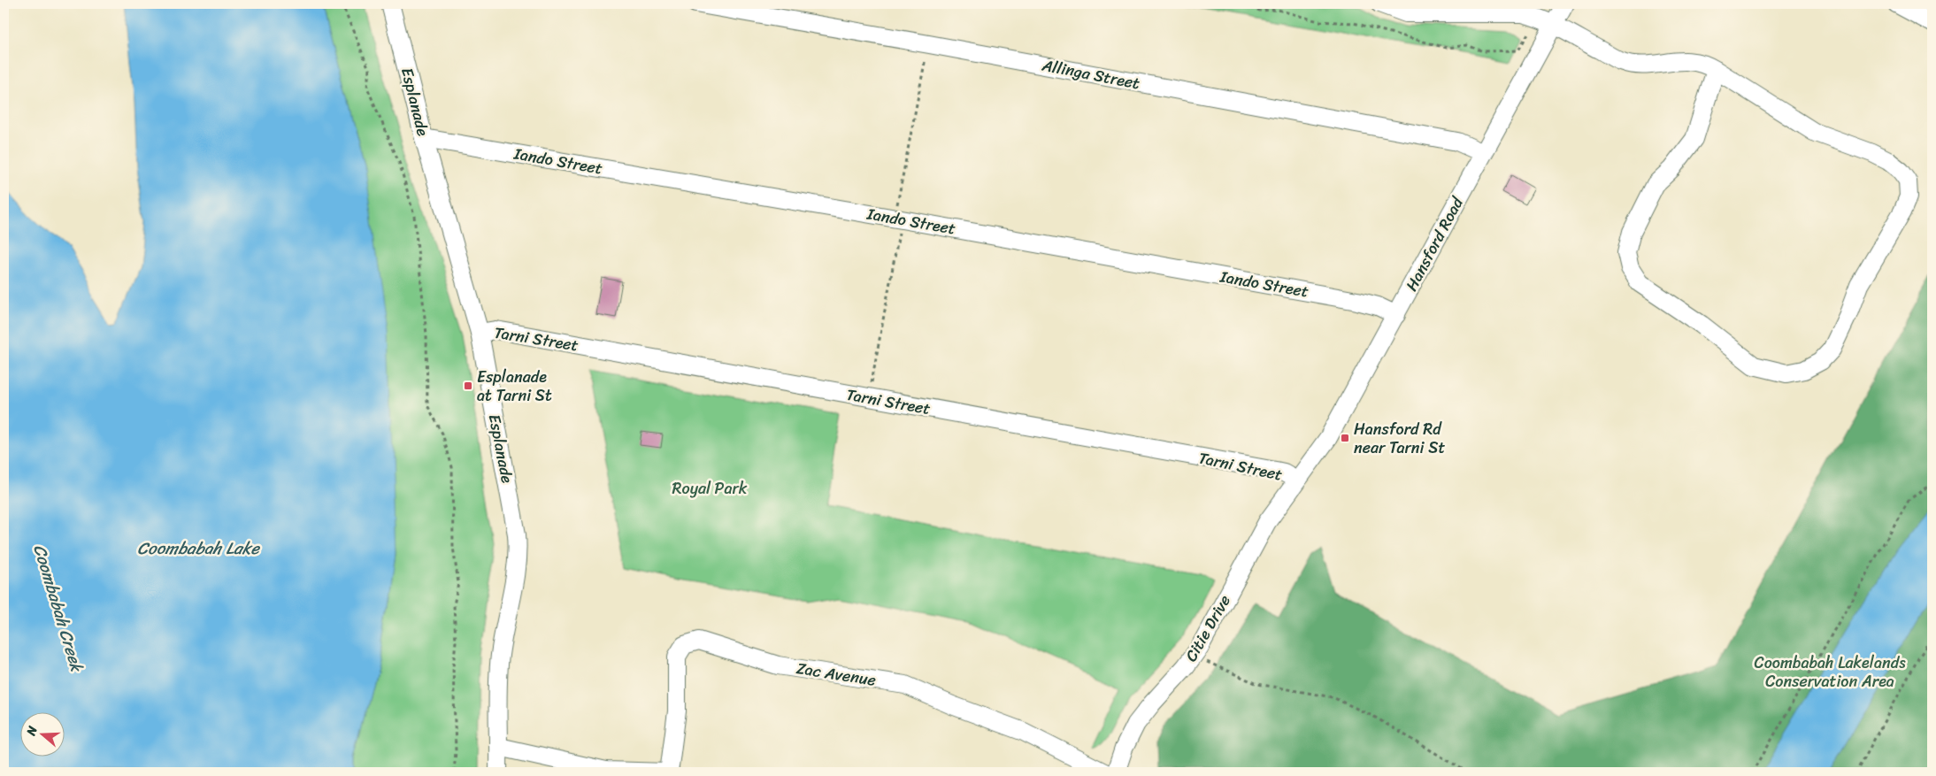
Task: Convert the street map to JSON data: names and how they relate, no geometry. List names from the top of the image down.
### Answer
{
  "streets": {
    "street": [
      "Allinga Street",
      "Esplanade",
      "Iando Street",
      "Hansford Road",
      "Tarni Street",
      "Citie Drive",
      "Zac Avenue"
    ]
  },
  "crossings": [
    ["Allinga Street", "Hansford Road"],
    ["Esplanade", "Iando Street"],
    ["Esplanade", "Tarni Street"],
    ["Iando Street", "Hansford Road"],
    ["Hansford Road", "Tarni Street"],
    ["Hansford Road", "Citie Drive"],
    ["Tarni Street", "Citie Drive"]
  ],
  "water": ["Coombabah Lake", "Coombabah Creek"],
  "parks": ["Royal Park", "Coombabah Lakelands Conservation Area"],
  "places": {
    "transit": ["Esplanade at Tarni St", "Hansford Rd near Tarni St"]
  },
  "north": "left"
}
